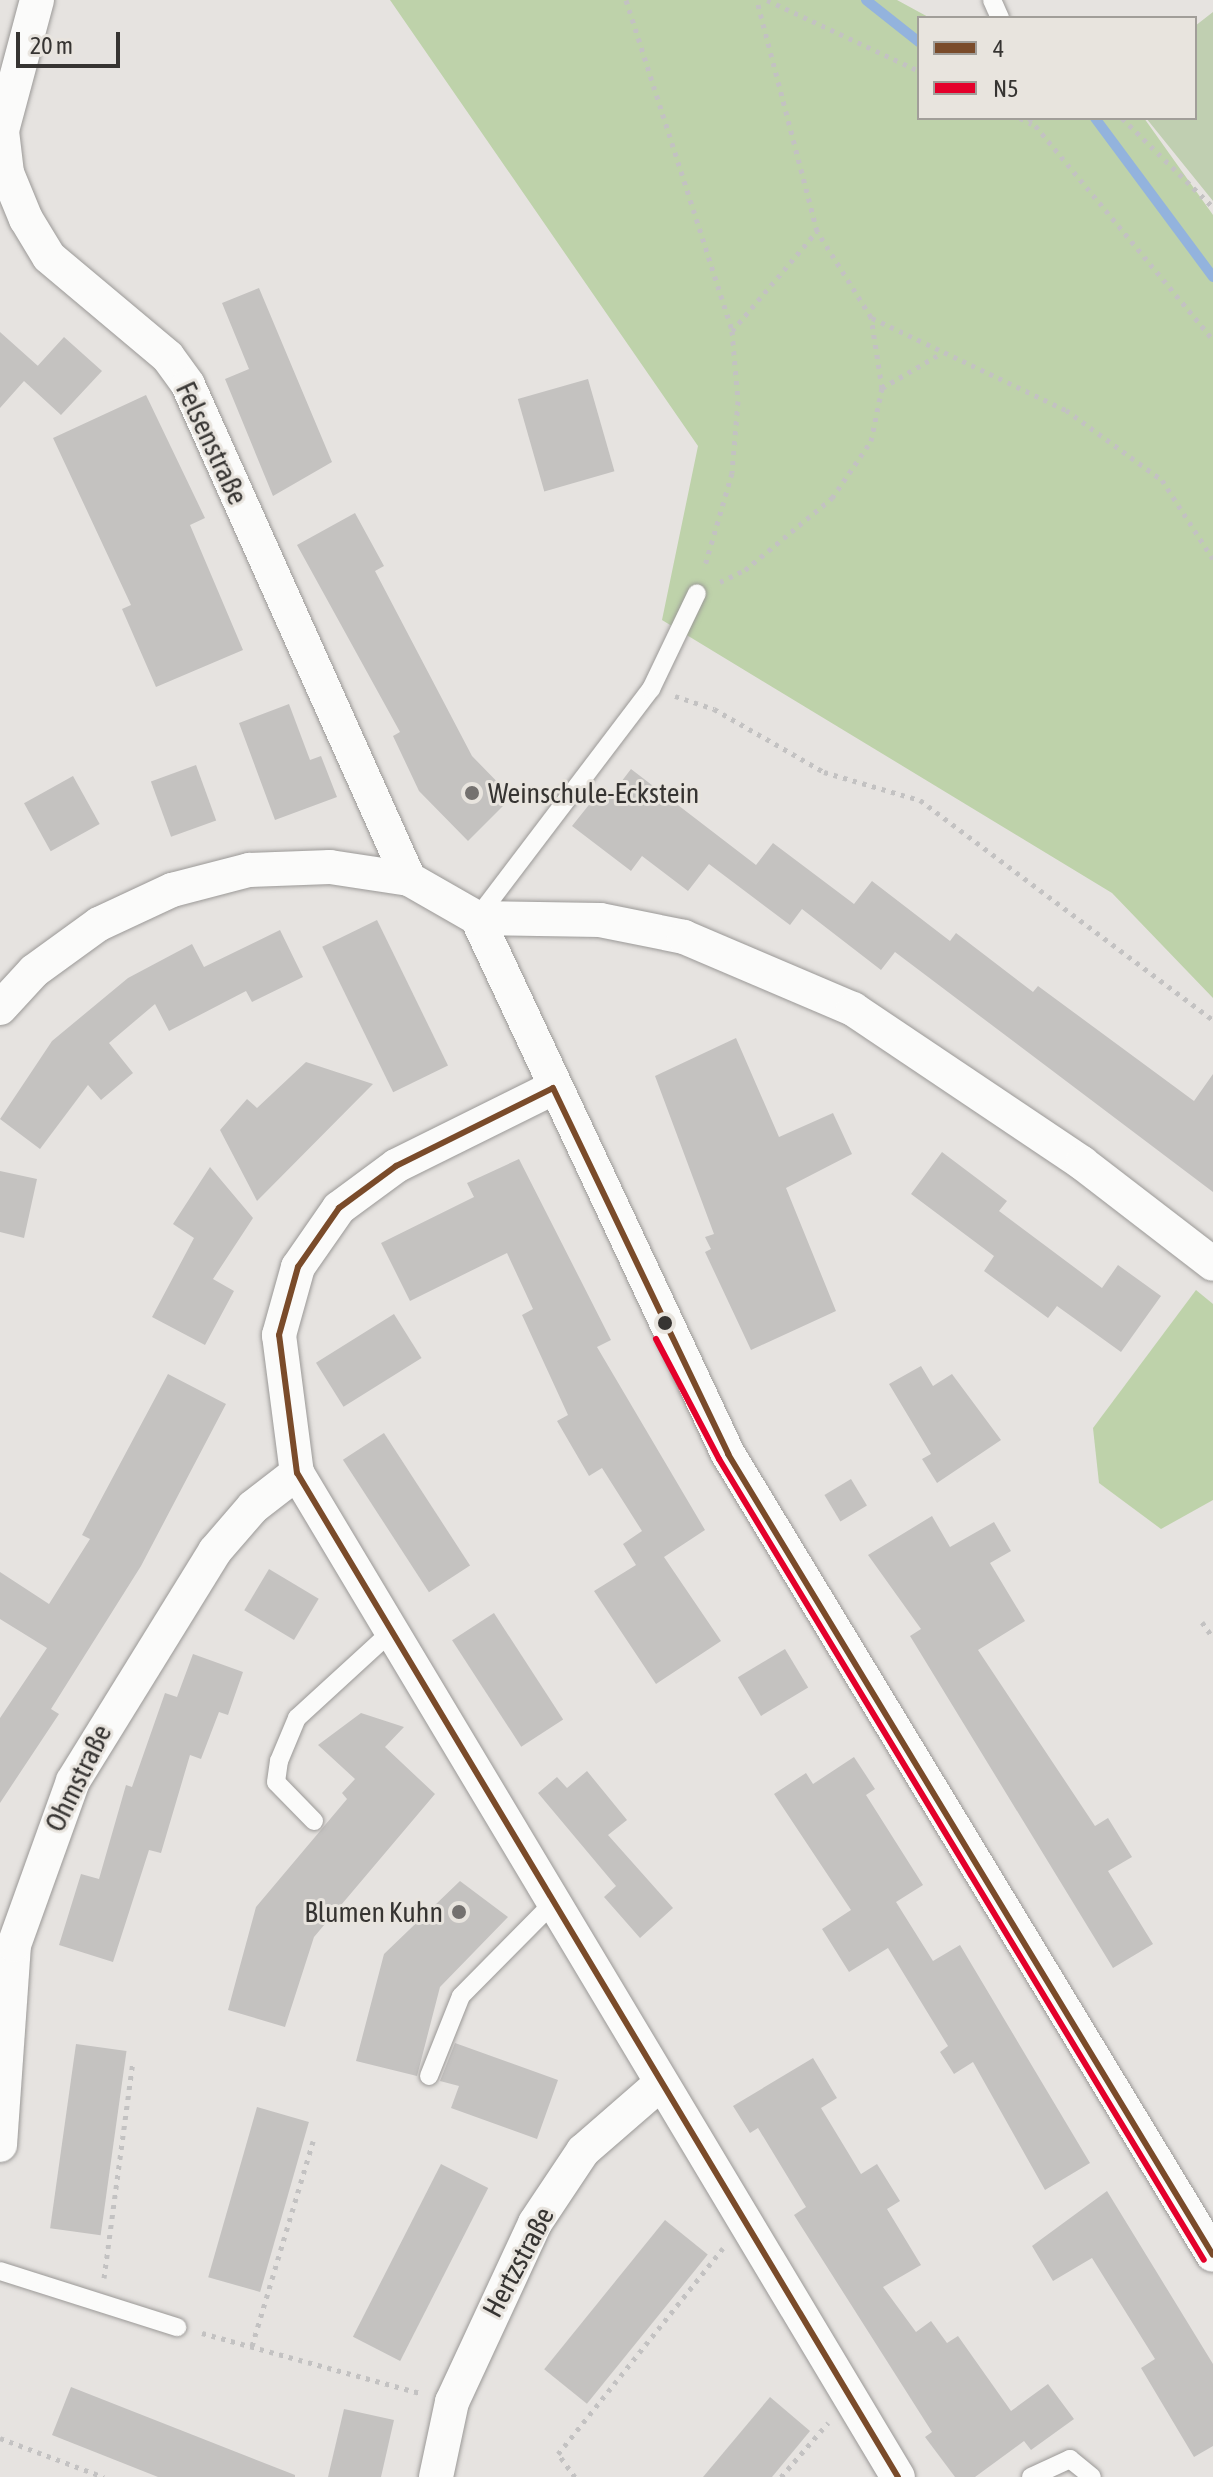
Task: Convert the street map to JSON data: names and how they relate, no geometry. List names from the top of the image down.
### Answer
{
  "streets": {
    "street": ["Felsenstraße", "Ohmstraße", "Hertzstraße"]
  },
  "places": ["Weinschule-Eckstein", "Blumen Kuhn"],
  "lines": ["transit line 4", "transit line N5"],
  "legend": ["4", "N5"],
  "scale_bar": "20 m"
}
